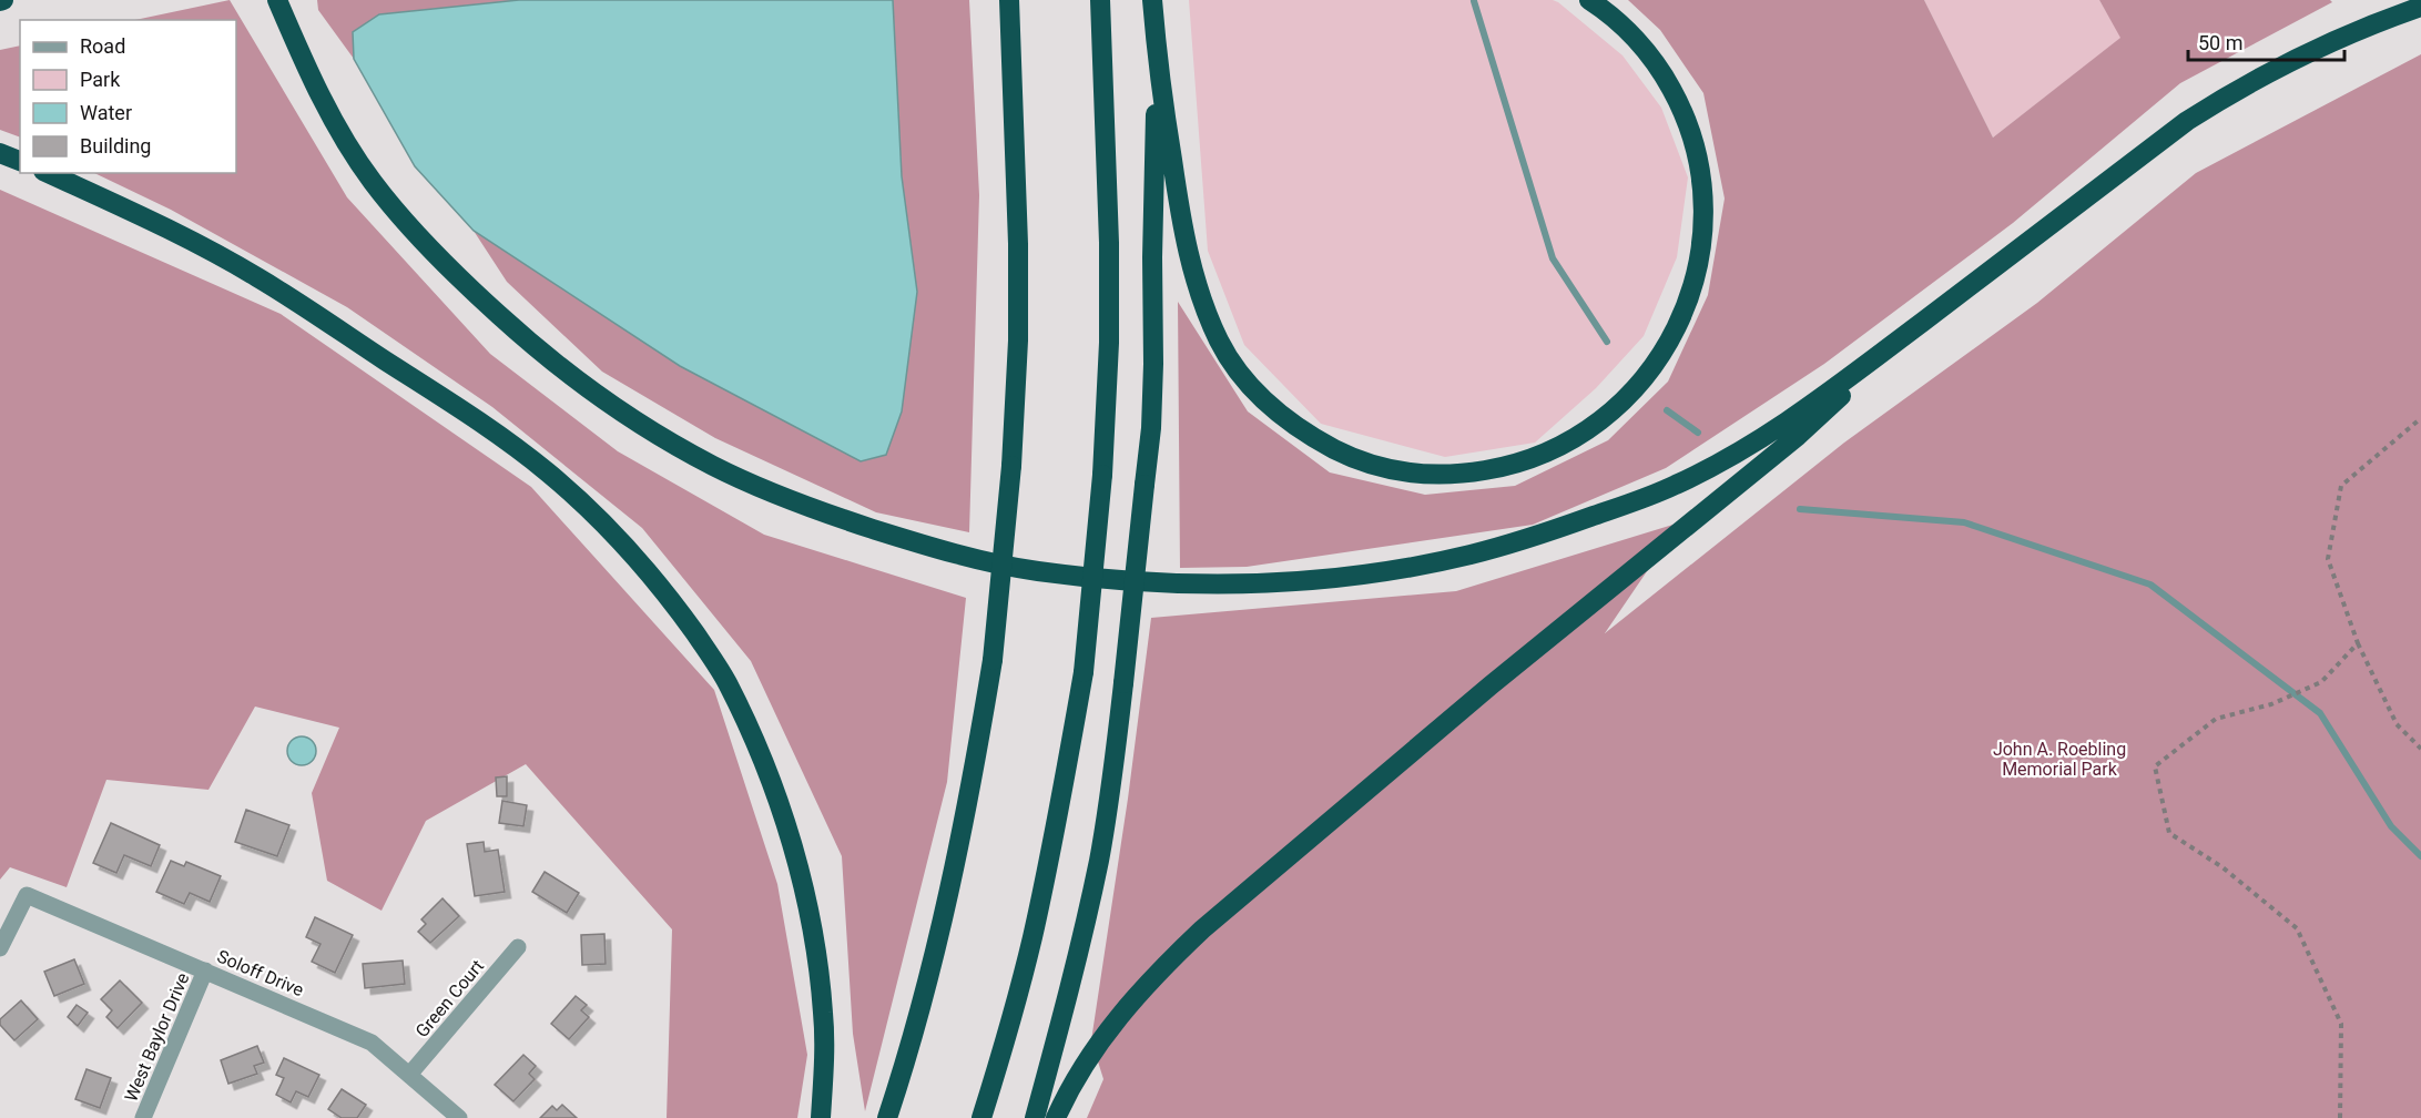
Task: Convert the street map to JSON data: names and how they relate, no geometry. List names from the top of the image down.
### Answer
{
  "streets": {
    "street": ["Soloff Drive", "Green Court", "West Baylor Drive"]
  },
  "crossings": [
    ["Soloff Drive", "Green Court"],
    ["Soloff Drive", "West Baylor Drive"]
  ],
  "parks": ["John A. Roebling Memorial Park"],
  "legend": [
    "Road",
    "Park",
    "Water",
    "Building"
  ],
  "scale_bar": "50 m"
}
